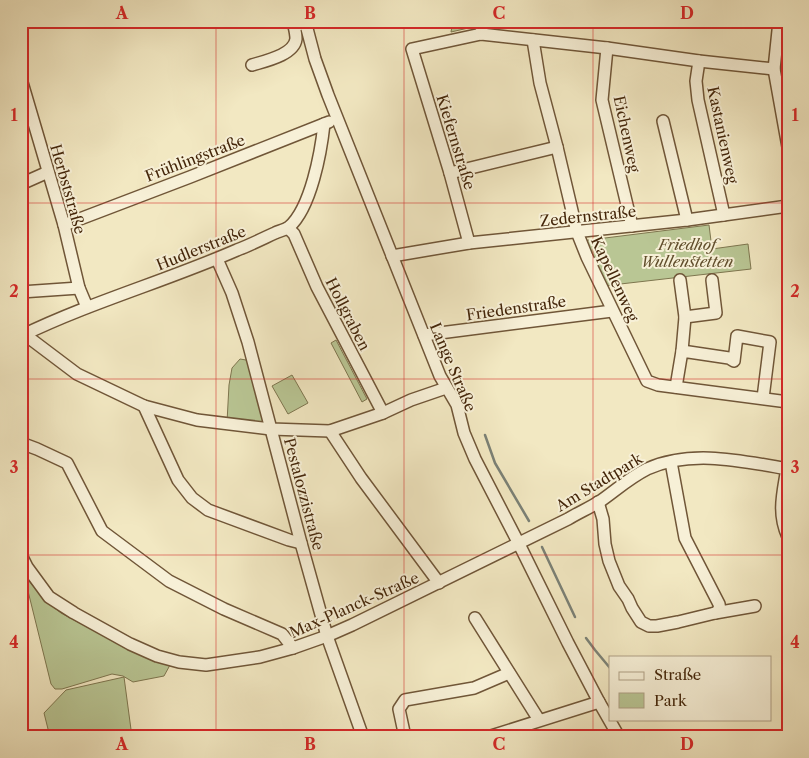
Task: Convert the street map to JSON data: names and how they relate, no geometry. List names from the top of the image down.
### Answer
{
  "streets": {
    "street": [
      "Eichenweg",
      "Kastanienweg",
      "Kiefernstraße",
      "Frühlingstraße",
      "Herbststraße",
      "Zedernstraße",
      "Hudlerstraße",
      "Kapellenweg",
      "Friedenstraße",
      "Hollgraben",
      "Lange Straße",
      "Am Stadtpark",
      "Pestalozzistraße",
      "Max-Planck-Straße"
    ]
  },
  "crossings": [
    ["Eichenweg", "Zedernstraße"],
    ["Kastanienweg", "Zedernstraße"],
    ["Kiefernstraße", "Zedernstraße"],
    ["Frühlingstraße", "Herbststraße"],
    ["Frühlingstraße", "Lange Straße"],
    ["Herbststraße", "Hudlerstraße"],
    ["Zedernstraße", "Kapellenweg"],
    ["Zedernstraße", "Lange Straße"],
    ["Hudlerstraße", "Hollgraben"],
    ["Hudlerstraße", "Pestalozzistraße"],
    ["Kapellenweg", "Friedenstraße"],
    ["Friedenstraße", "Lange Straße"],
    ["Lange Straße", "Am Stadtpark"],
    ["Lange Straße", "Max-Planck-Straße"],
    ["Am Stadtpark", "Max-Planck-Straße"],
    ["Pestalozzistraße", "Max-Planck-Straße"]
  ],
  "parks": ["Friedhof Wullenstetten"],
  "legend": ["Straße", "Park"],
  "grid": {
    "columns": [
      "A",
      "B",
      "C",
      "D"
    ],
    "rows": [
      "1",
      "2",
      "3",
      "4"
    ]
  }
}
